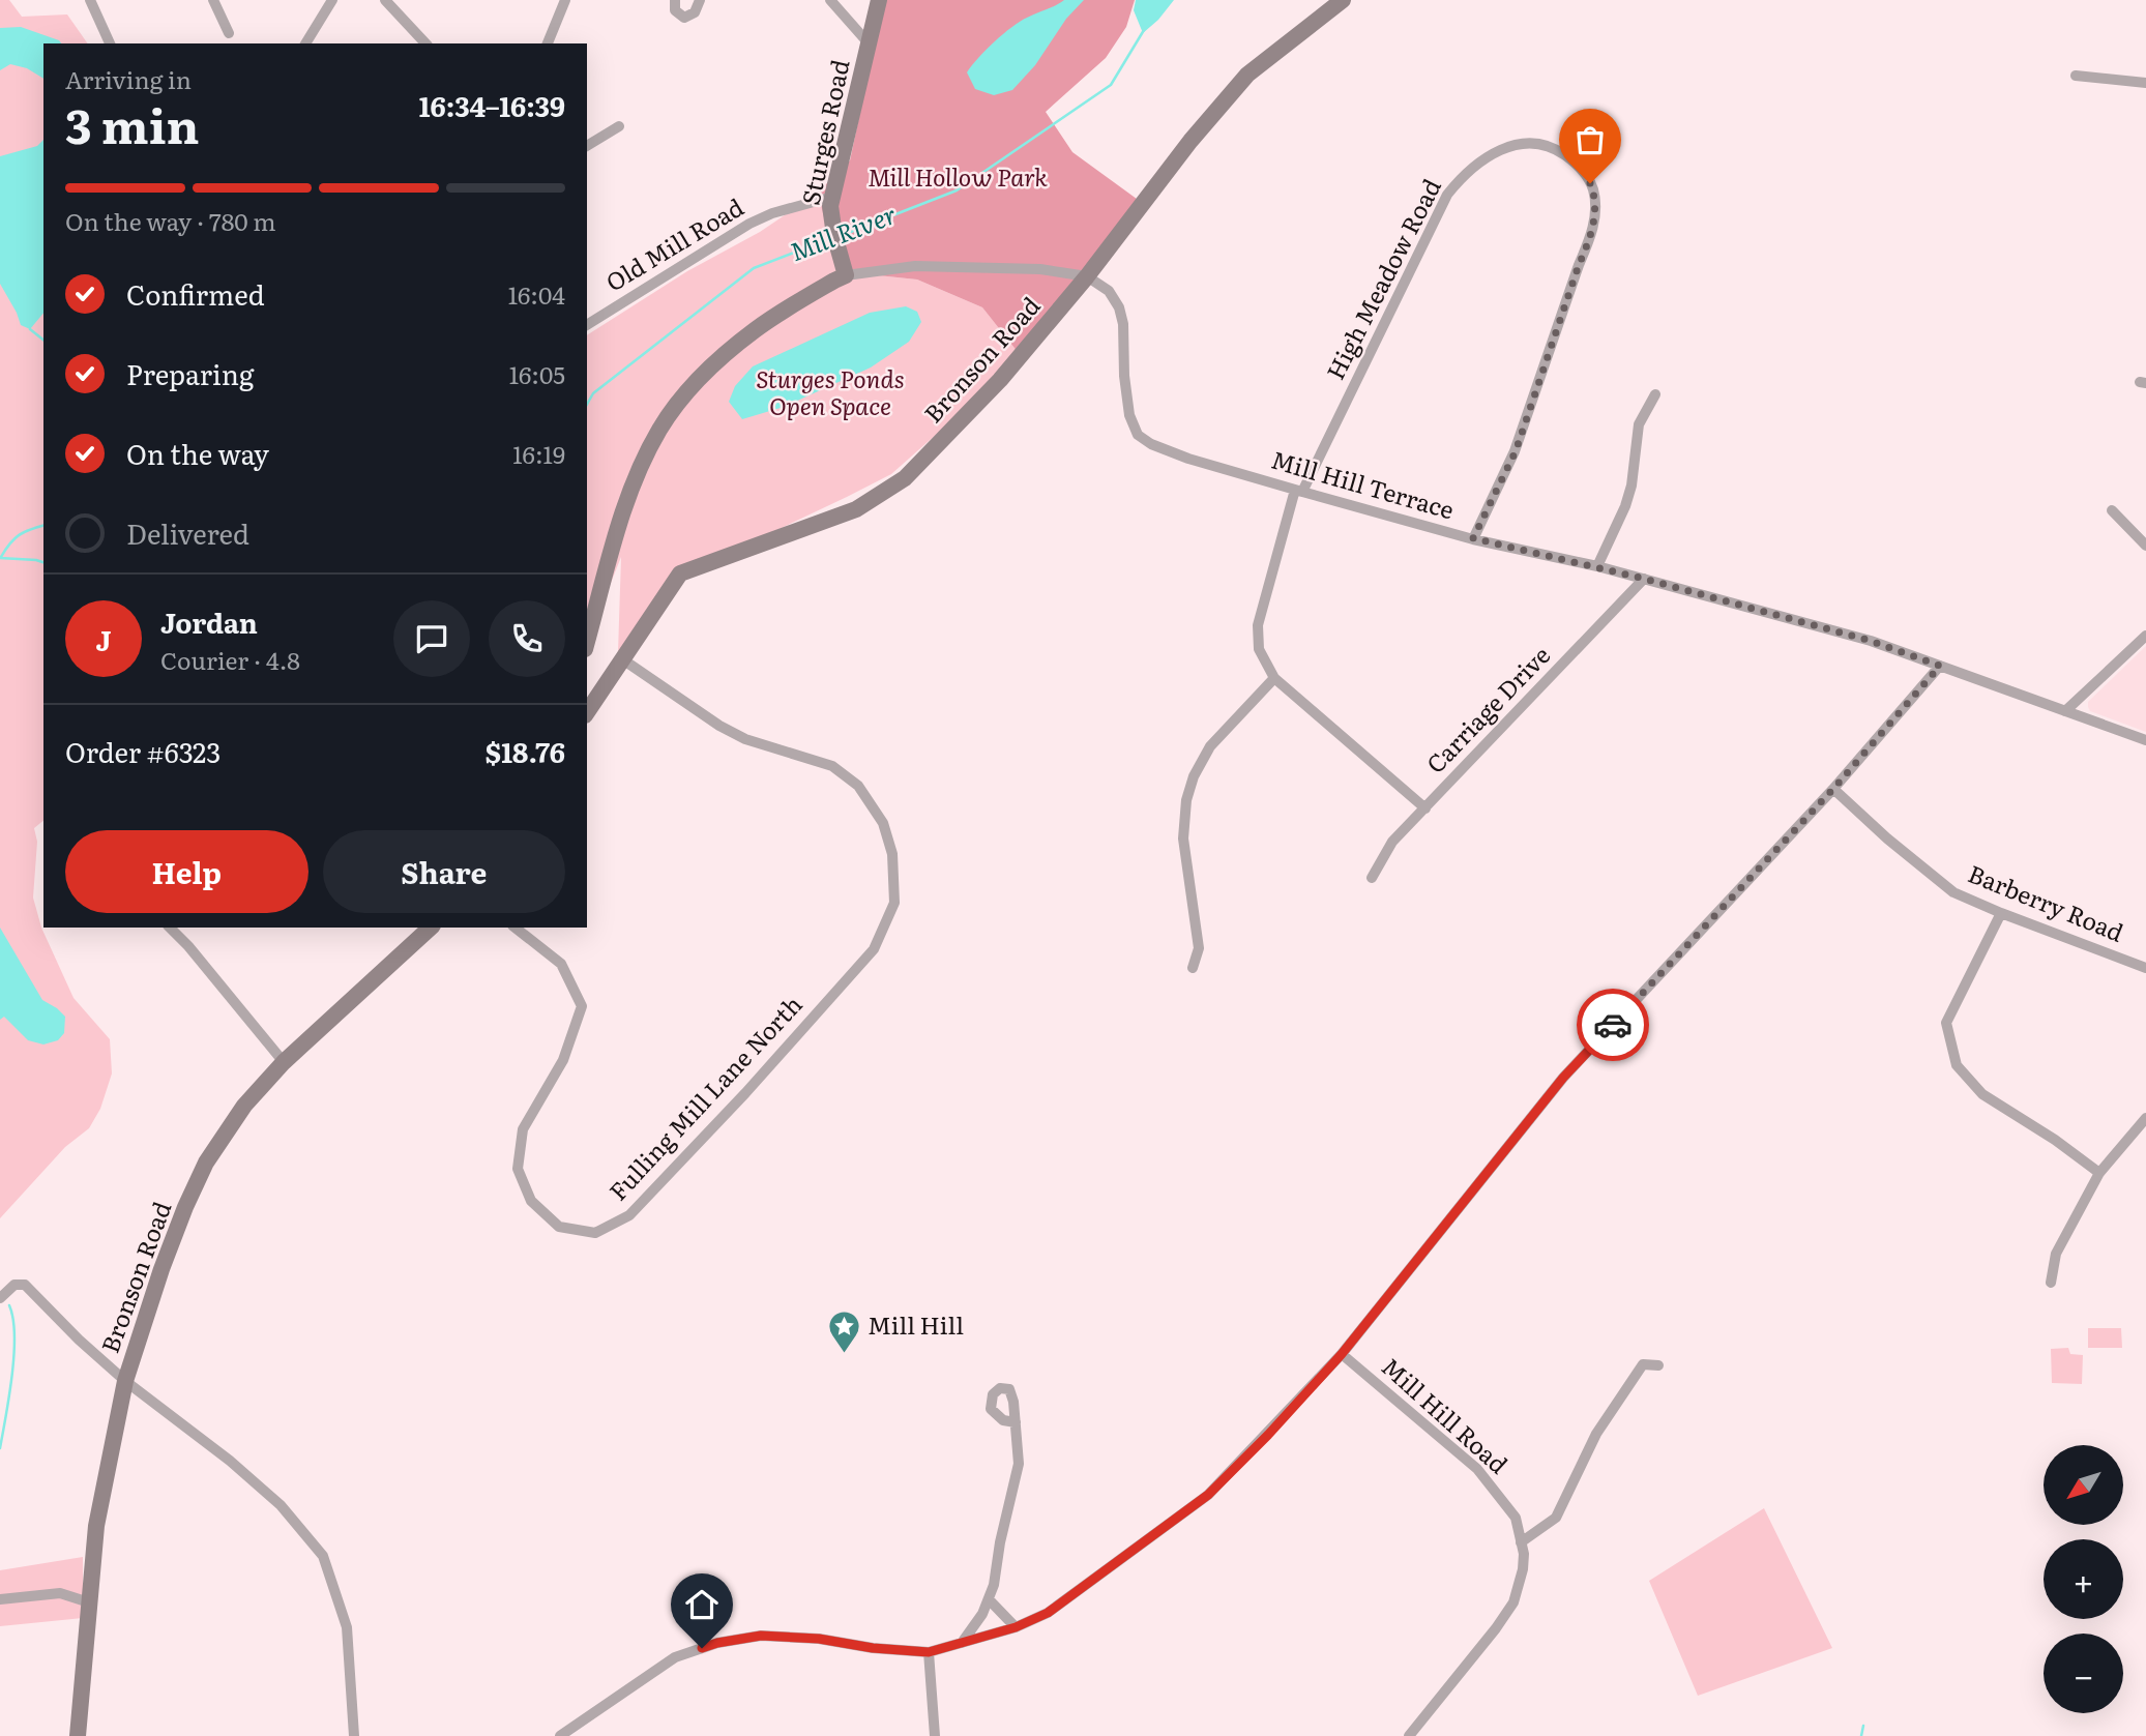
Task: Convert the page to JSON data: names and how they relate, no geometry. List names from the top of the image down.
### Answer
{
  "streets": {
    "main road": ["Sturges Road", "Bronson Road"],
    "street": [
      "Old Mill Road",
      "High Meadow Road",
      "Mill Hill Terrace",
      "Carriage Drive",
      "Barberry Road",
      "Fulling Mill Lane North",
      "Mill Hill Road"
    ]
  },
  "crossings": [
    ["Sturges Road", "Old Mill Road"],
    ["High Meadow Road", "Mill Hill Terrace"],
    ["Bronson Road", "Mill Hill Terrace"],
    ["Bronson Road", "Fulling Mill Lane North"],
    ["Mill Hill Terrace", "Carriage Drive"]
  ],
  "water": ["Mill River"],
  "parks": ["Mill Hollow Park", "Sturges Ponds Open Space"],
  "places": {
    "place": ["Mill Hill"]
  },
  "north": "bottom left",
  "page": {
    "heading": ["3 min", "Arriving in", "16:34–16:39"],
    "panel": [
      "Jordan",
      "Courier · 4.8",
      "Order #6323",
      "$18.76"
    ],
    "bar": "On the way · 780 m",
    "list": [
      ["Confirmed", "16:04"],
      ["Preparing", "16:05"],
      ["On the way", "16:19"],
      "Delivered"
    ],
    "round": "J",
    "buttons": ["Help", "Share"],
    "map_buttons": ["+", "−"]
  }
}
